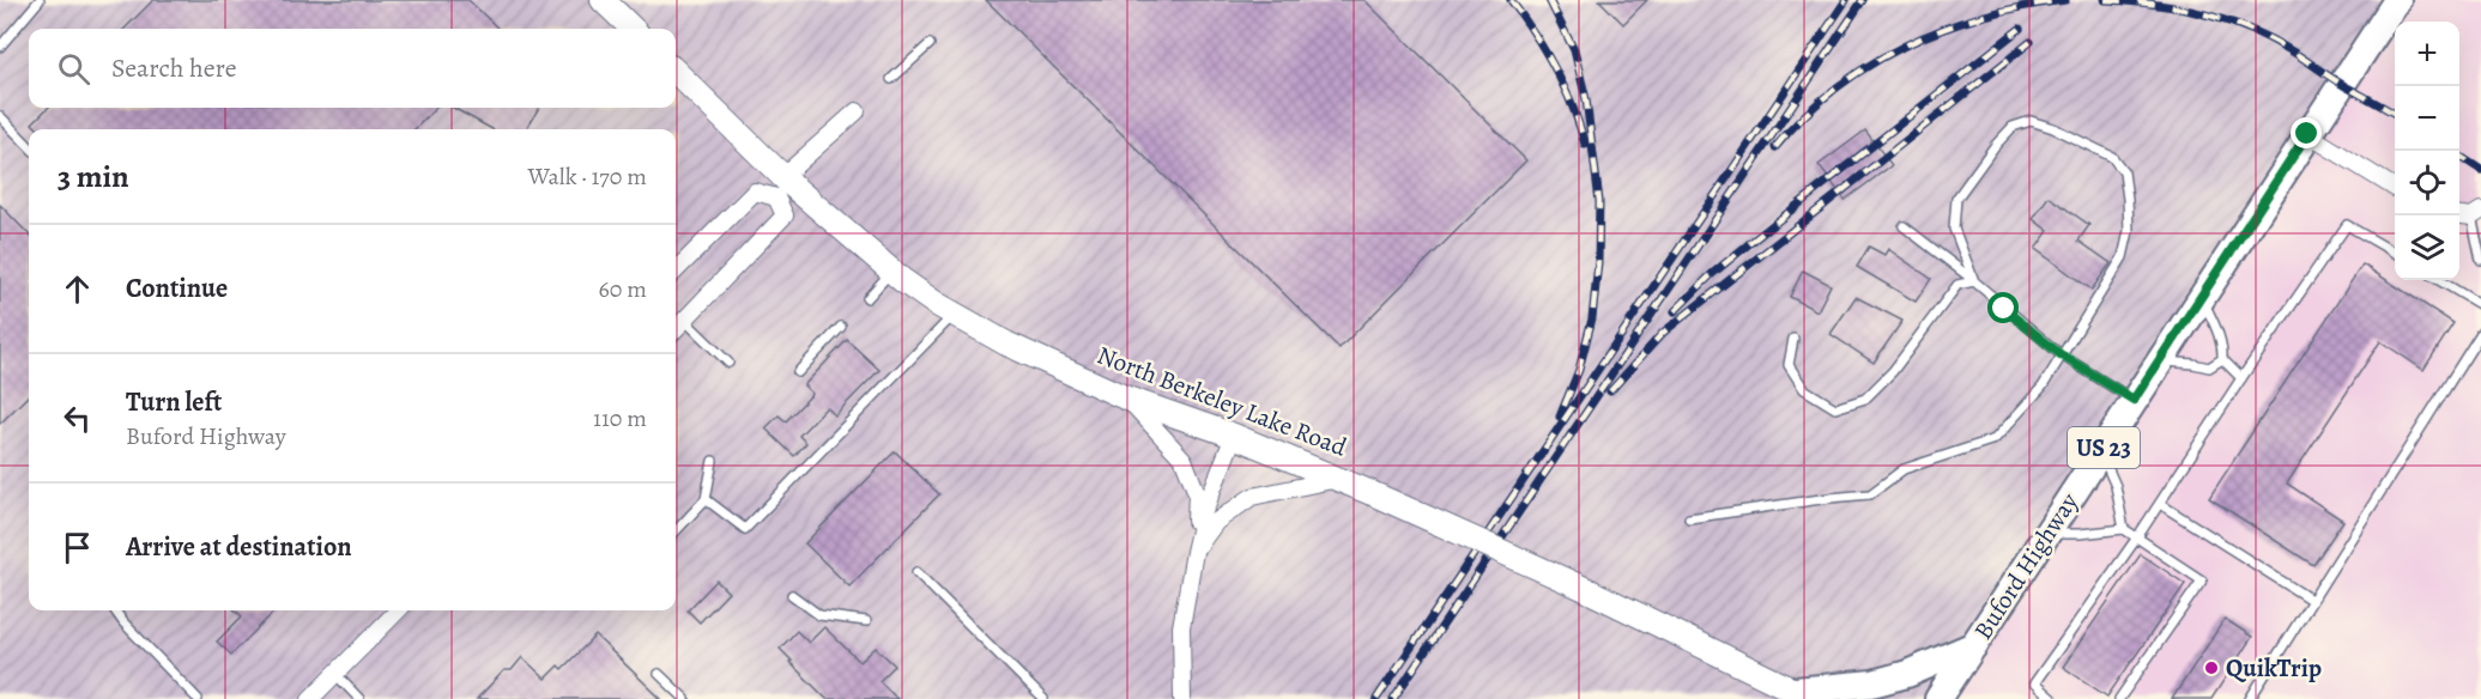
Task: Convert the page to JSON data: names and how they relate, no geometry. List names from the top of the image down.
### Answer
{
  "streets": {
    "main road": ["US 23", "Buford Highway"],
    "street": ["North Berkeley Lake Road"]
  },
  "places": ["QuikTrip"],
  "page": {
    "map_buttons": ["+", "−"],
    "search": "Search here",
    "heading": ["3 min", "Walk · 170 m"],
    "list": [
      ["Continue", "60 m"],
      ["Turn left", "Buford Highway", "110 m"],
      "Arrive at destination"
    ]
  }
}
